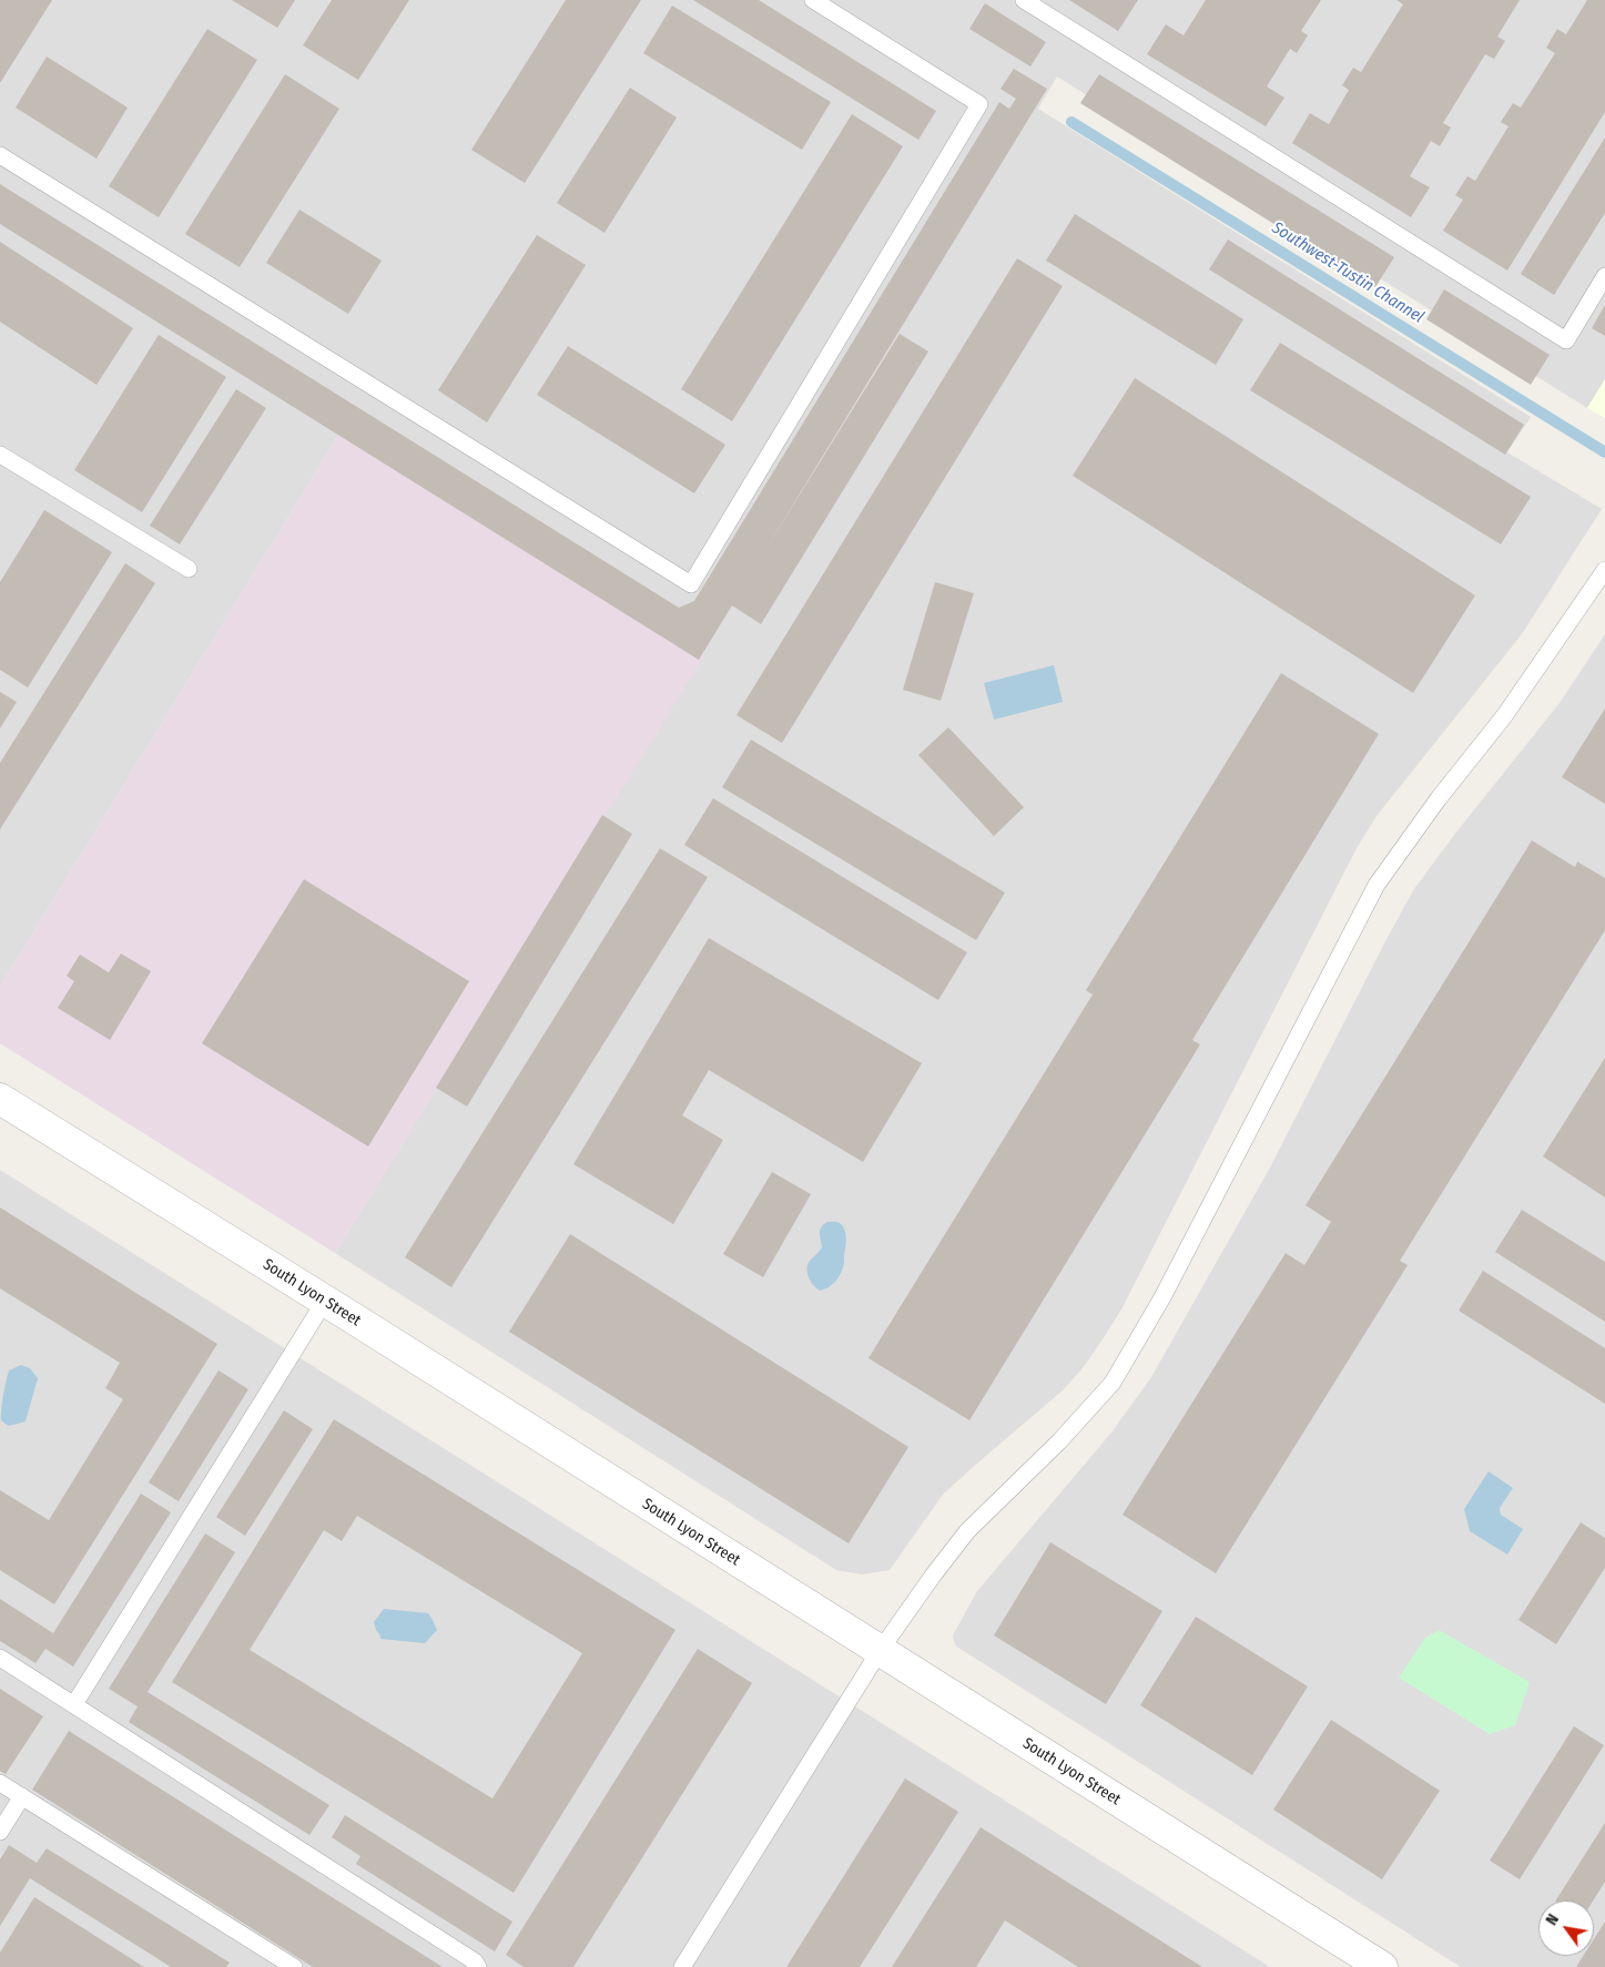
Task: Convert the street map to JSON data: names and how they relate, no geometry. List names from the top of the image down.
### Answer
{
  "streets": {
    "street": ["South Lyon Street"]
  },
  "water": ["Southwest-Tustin Channel"],
  "north": "top left"
}
